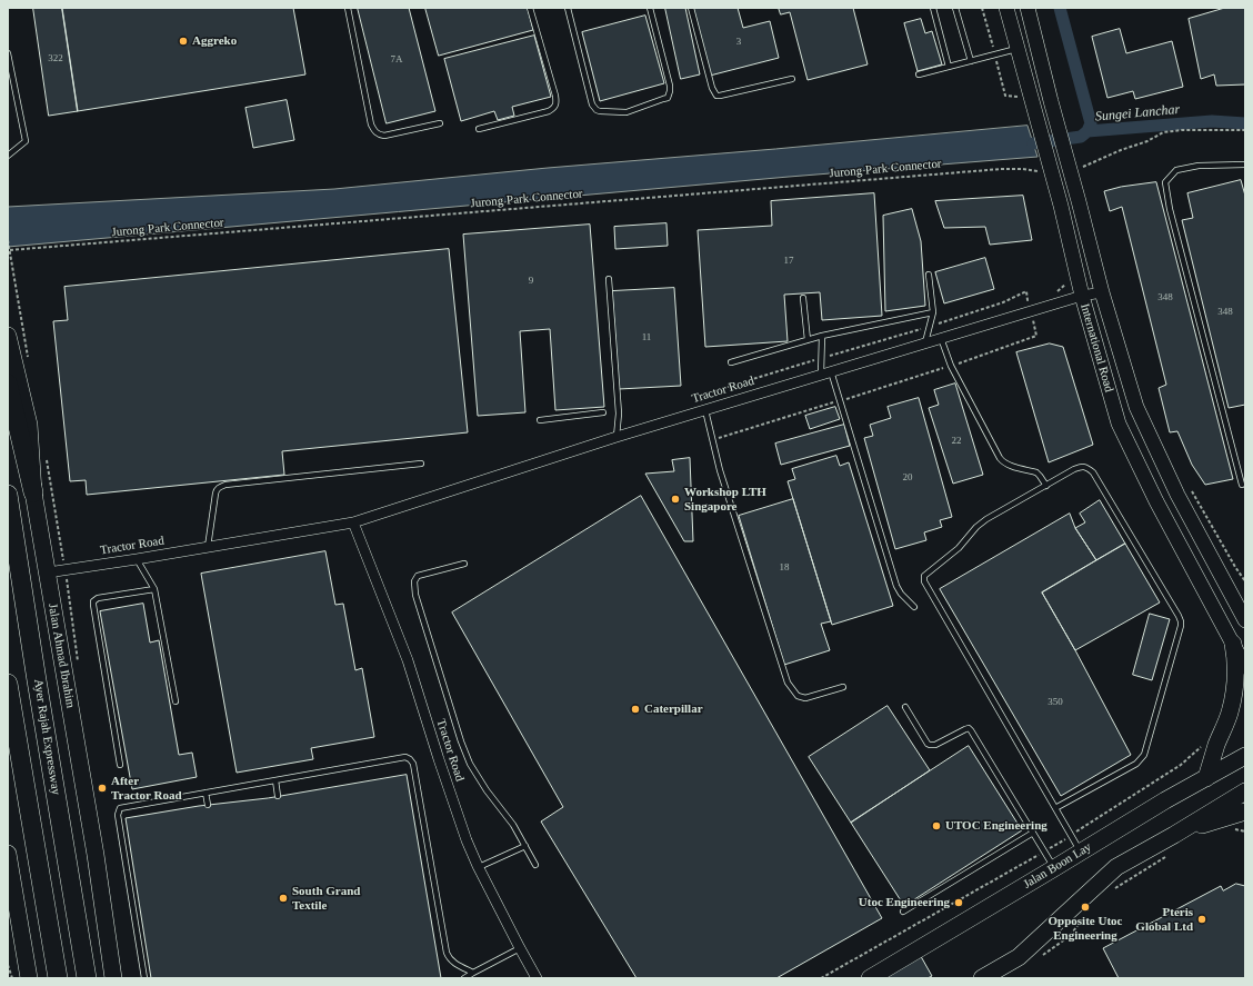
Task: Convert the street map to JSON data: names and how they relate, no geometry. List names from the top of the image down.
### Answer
{
  "streets": {
    "highway": ["Ayer Rajah Expressway"],
    "main road": ["International Road", "Jalan Ahmad Ibrahim", "Jalan Boon Lay"],
    "street": ["Tractor Road"],
    "path": ["Jurong Park Connector"]
  },
  "crossings": [
    ["Jurong Park Connector", "International Road"],
    ["International Road", "Tractor Road"],
    ["Tractor Road", "Jalan Ahmad Ibrahim"]
  ],
  "water": ["Sungei Lanchar"],
  "places": [
    "Aggreko",
    "Workshop LTH Singapore",
    "Caterpillar",
    "After Tractor Road",
    "UTOC Engineering",
    "South Grand Textile",
    "Utoc Engineering",
    "Opposite Utoc Engineering",
    "Pteris Global Ltd"
  ],
  "house_numbers": [
    "3",
    "322",
    "7A",
    "17",
    "9",
    "348",
    "348",
    "11",
    "22",
    "20",
    "18",
    "350"
  ]
}
